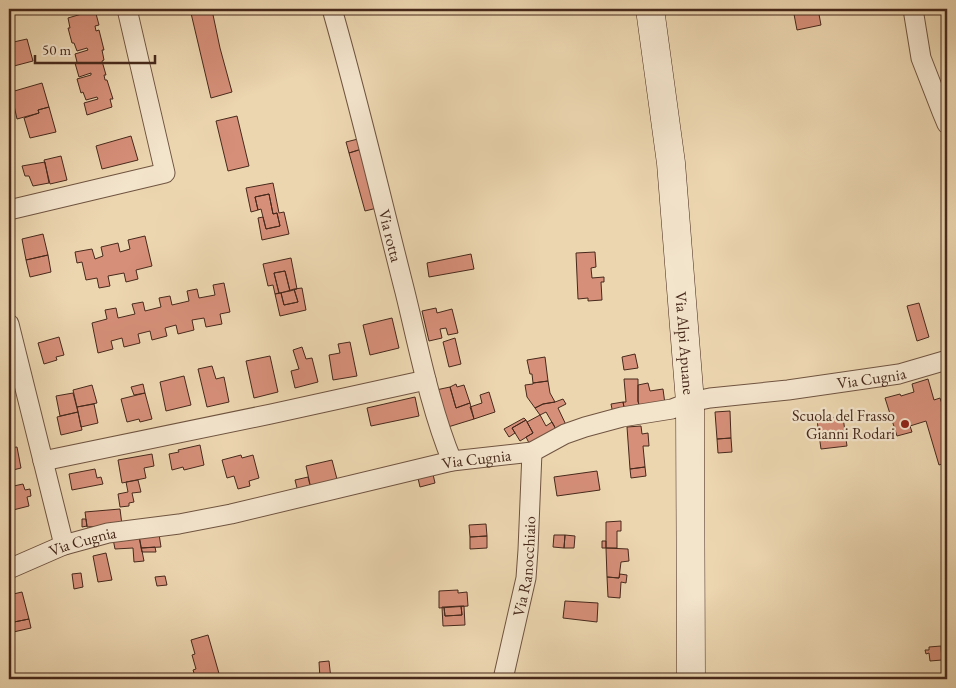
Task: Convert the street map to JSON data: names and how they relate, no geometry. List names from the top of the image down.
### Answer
{
  "streets": {
    "main road": ["Via Alpi Apuane"],
    "street": ["Via rotta", "Via Cugnia", "Via Ranocchiaio"]
  },
  "crossings": [
    ["Via rotta", "Via Cugnia"],
    ["Via Alpi Apuane", "Via Cugnia"],
    ["Via Cugnia", "Via Ranocchiaio"]
  ],
  "places": ["Scuola del Frasso Gianni Rodari"],
  "scale_bar": "50 m"
}
